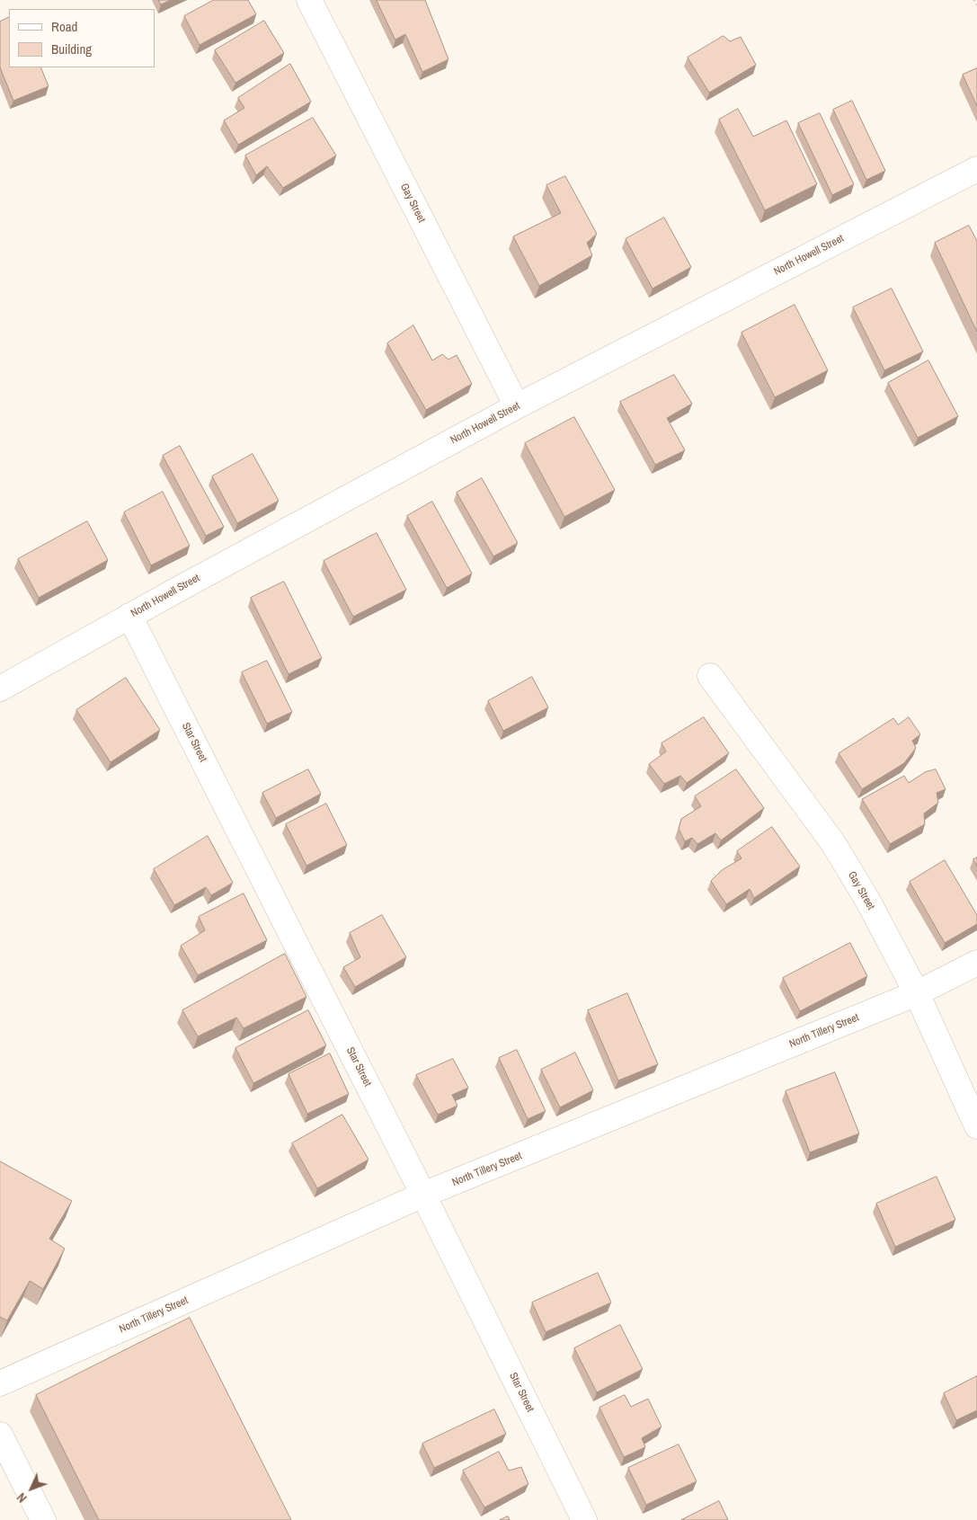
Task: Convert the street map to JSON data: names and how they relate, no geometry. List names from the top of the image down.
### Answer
{
  "streets": {
    "street": [
      "Gay Street",
      "North Howell Street",
      "Star Street",
      "North Tillery Street"
    ]
  },
  "crossings": [
    ["Gay Street", "North Howell Street"],
    ["Gay Street", "North Tillery Street"],
    ["North Howell Street", "Star Street"],
    ["Star Street", "North Tillery Street"]
  ],
  "legend": ["Road", "Building"],
  "north": "bottom left"
}
